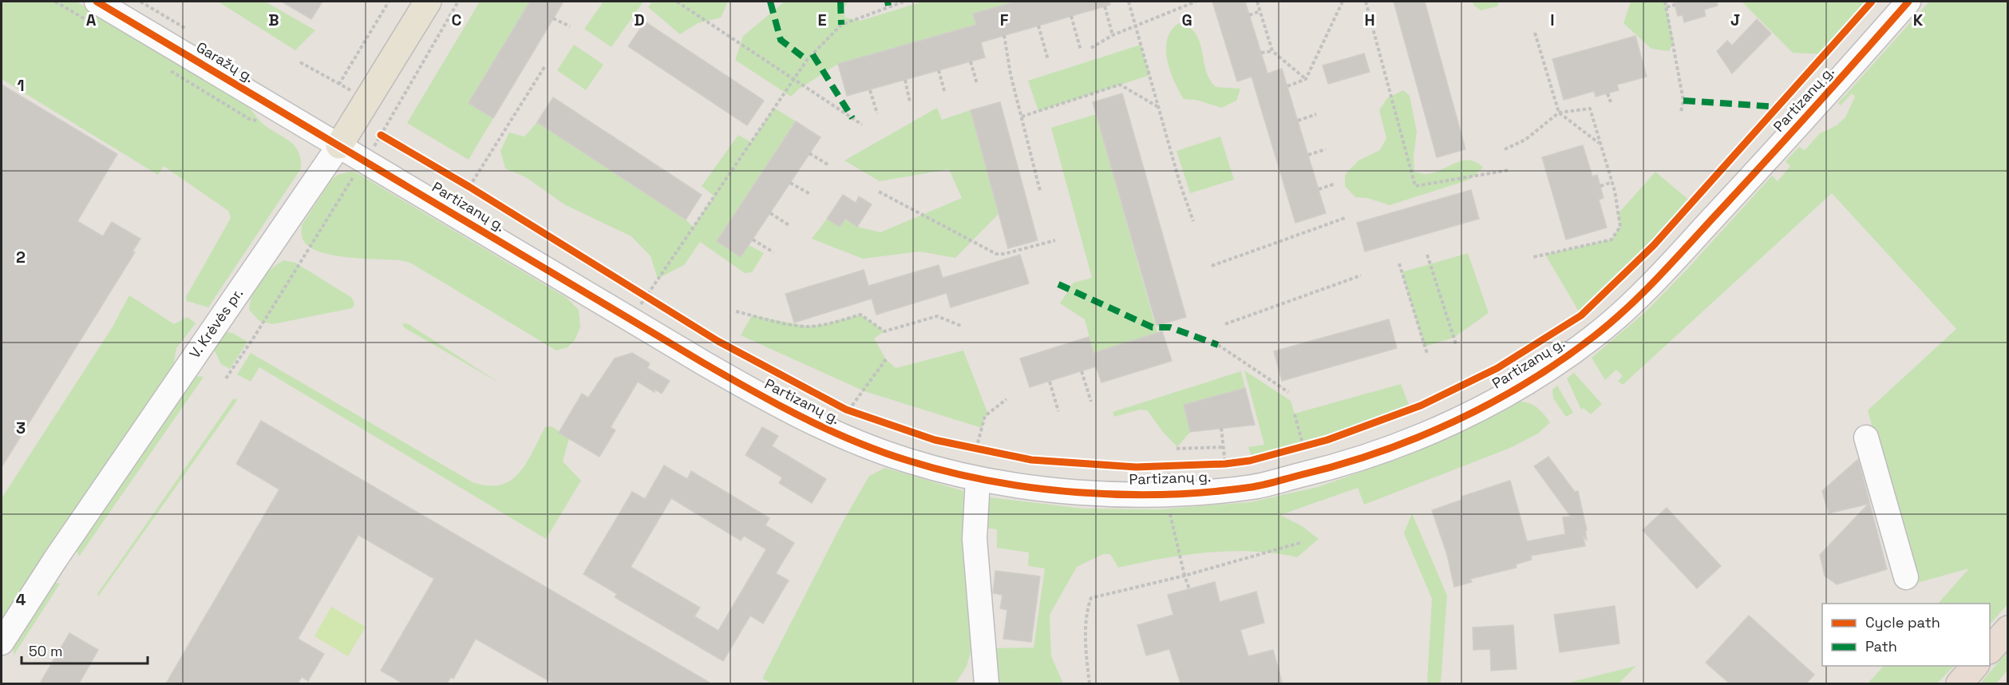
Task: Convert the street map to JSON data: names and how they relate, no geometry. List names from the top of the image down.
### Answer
{
  "streets": {
    "main road": ["V. Krėvės pr."],
    "street": ["Garažų g.", "Partizanų g."]
  },
  "crossings": [
    ["Garažų g.", "Partizanų g."],
    ["Garažų g.", "V. Krėvės pr."],
    ["Partizanų g.", "V. Krėvės pr."]
  ],
  "legend": ["Cycle path", "Path"],
  "scale_bar": "50 m",
  "grid": {
    "columns": [
      "A",
      "B",
      "C",
      "D",
      "E",
      "F",
      "G",
      "H",
      "I",
      "J",
      "K"
    ],
    "rows": [
      "1",
      "2",
      "3",
      "4"
    ]
  }
}
